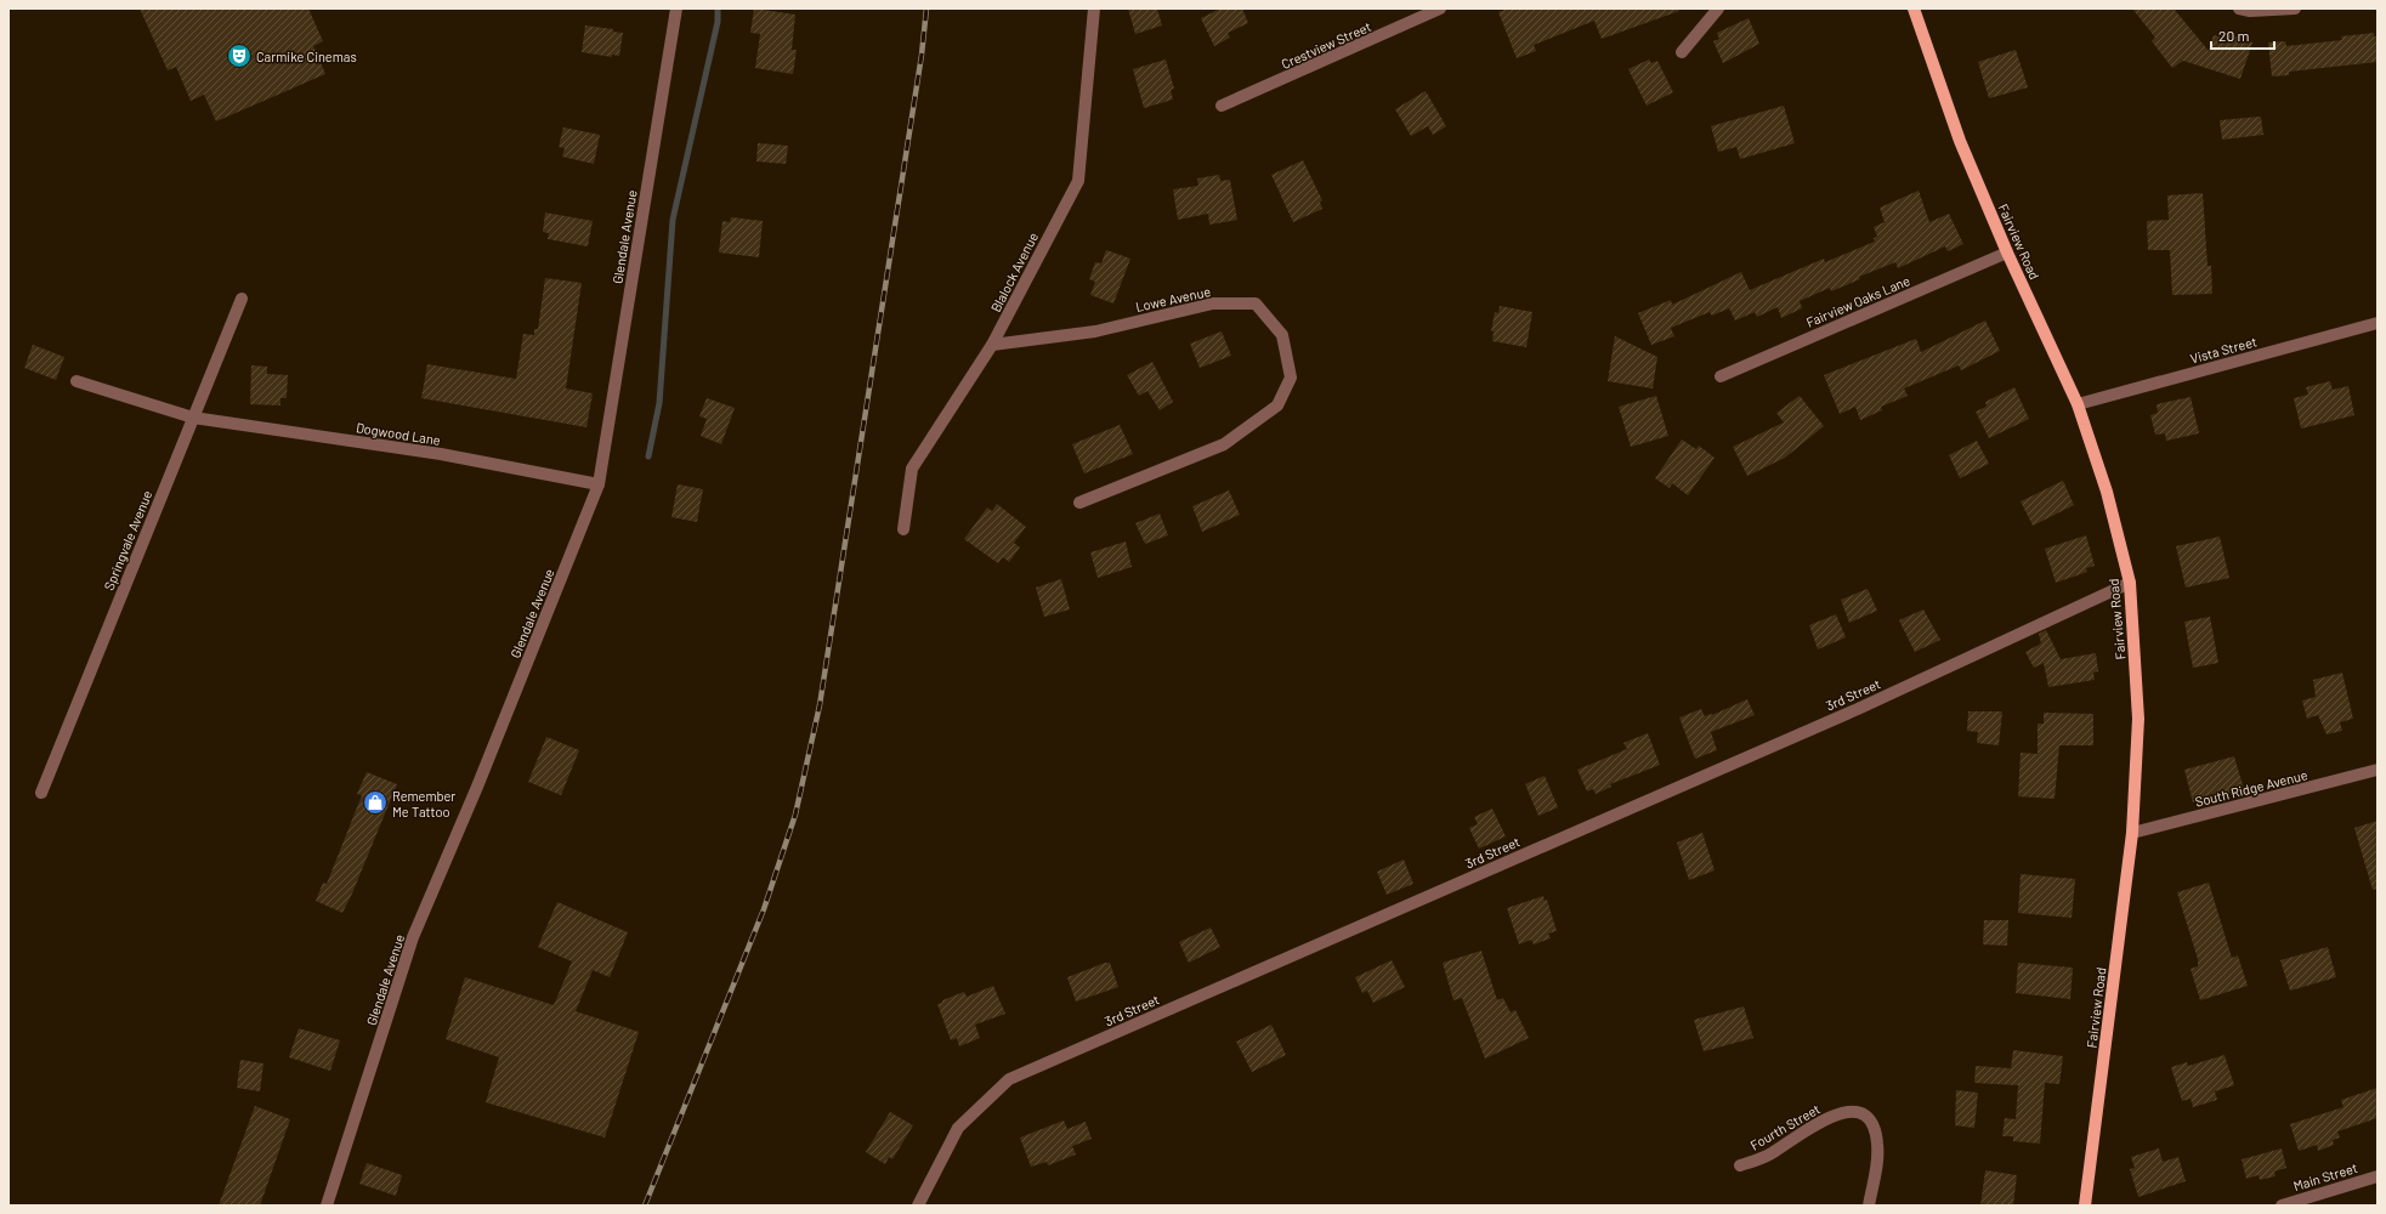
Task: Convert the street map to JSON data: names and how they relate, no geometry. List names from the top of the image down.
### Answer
{
  "streets": {
    "main road": ["Fairview Road"],
    "street": [
      "Crestview Street",
      "Glendale Avenue",
      "Blalock Avenue",
      "Lowe Avenue",
      "Fairview Oaks Lane",
      "Vista Street",
      "Dogwood Lane",
      "Springvale Avenue",
      "3rd Street",
      "South Ridge Avenue",
      "Fourth Street",
      "Main Street"
    ]
  },
  "crossings": [
    ["Glendale Avenue", "Dogwood Lane"],
    ["Fairview Road", "Fairview Oaks Lane"],
    ["Fairview Road", "Vista Street"],
    ["Fairview Road", "3rd Street"],
    ["Fairview Road", "South Ridge Avenue"],
    ["Blalock Avenue", "Lowe Avenue"],
    ["Dogwood Lane", "Springvale Avenue"]
  ],
  "places": {
    "theatre": ["Carmike Cinemas"],
    "shop": ["Remember Me Tattoo"]
  },
  "scale_bar": "20 m"
}
